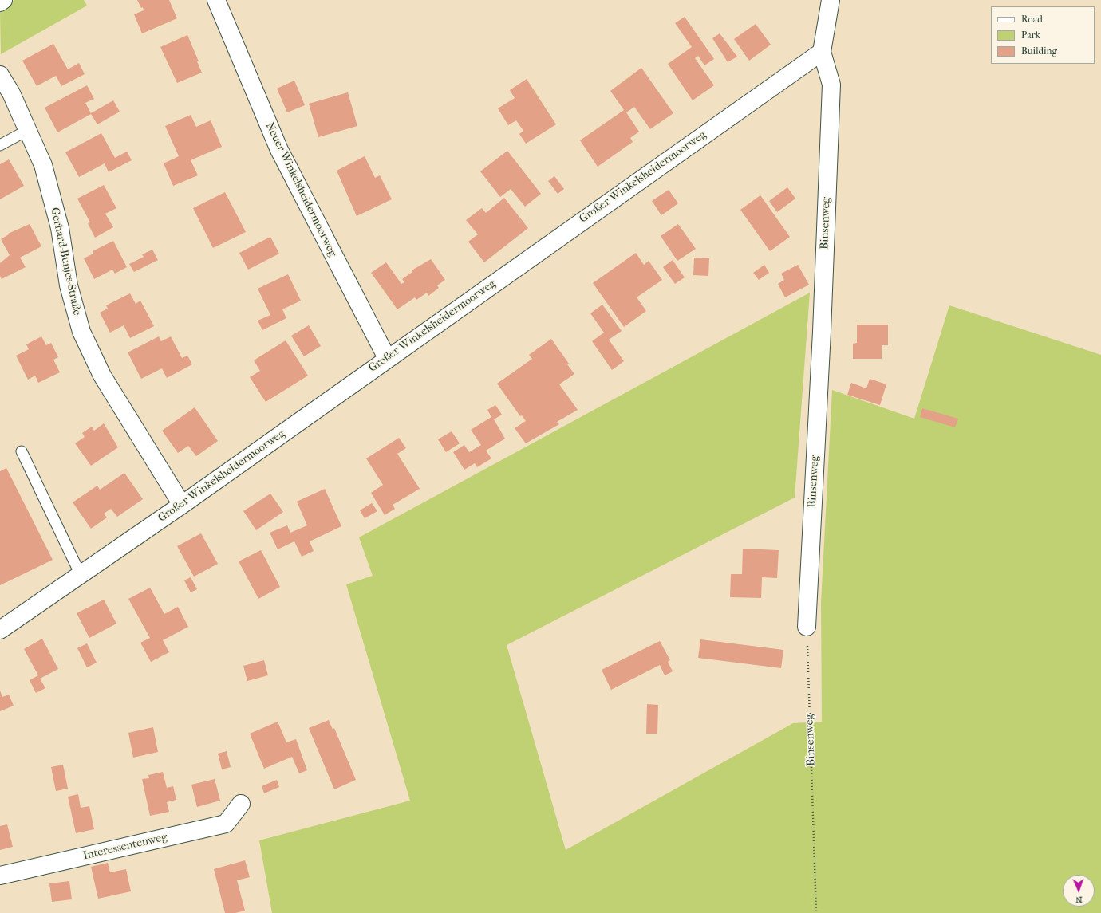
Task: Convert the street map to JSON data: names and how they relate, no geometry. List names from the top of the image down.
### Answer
{
  "streets": {
    "street": [
      "Großer Winkelsheidermoorweg",
      "Neuer Winkelsheidermoorweg",
      "Binsenweg",
      "Gerhard-Bunjes-Straße",
      "Interessentenweg"
    ]
  },
  "crossings": [
    ["Großer Winkelsheidermoorweg", "Neuer Winkelsheidermoorweg"],
    ["Großer Winkelsheidermoorweg", "Binsenweg"],
    ["Großer Winkelsheidermoorweg", "Gerhard-Bunjes-Straße"]
  ],
  "legend": ["Road", "Park", "Building"],
  "north": "bottom"
}
